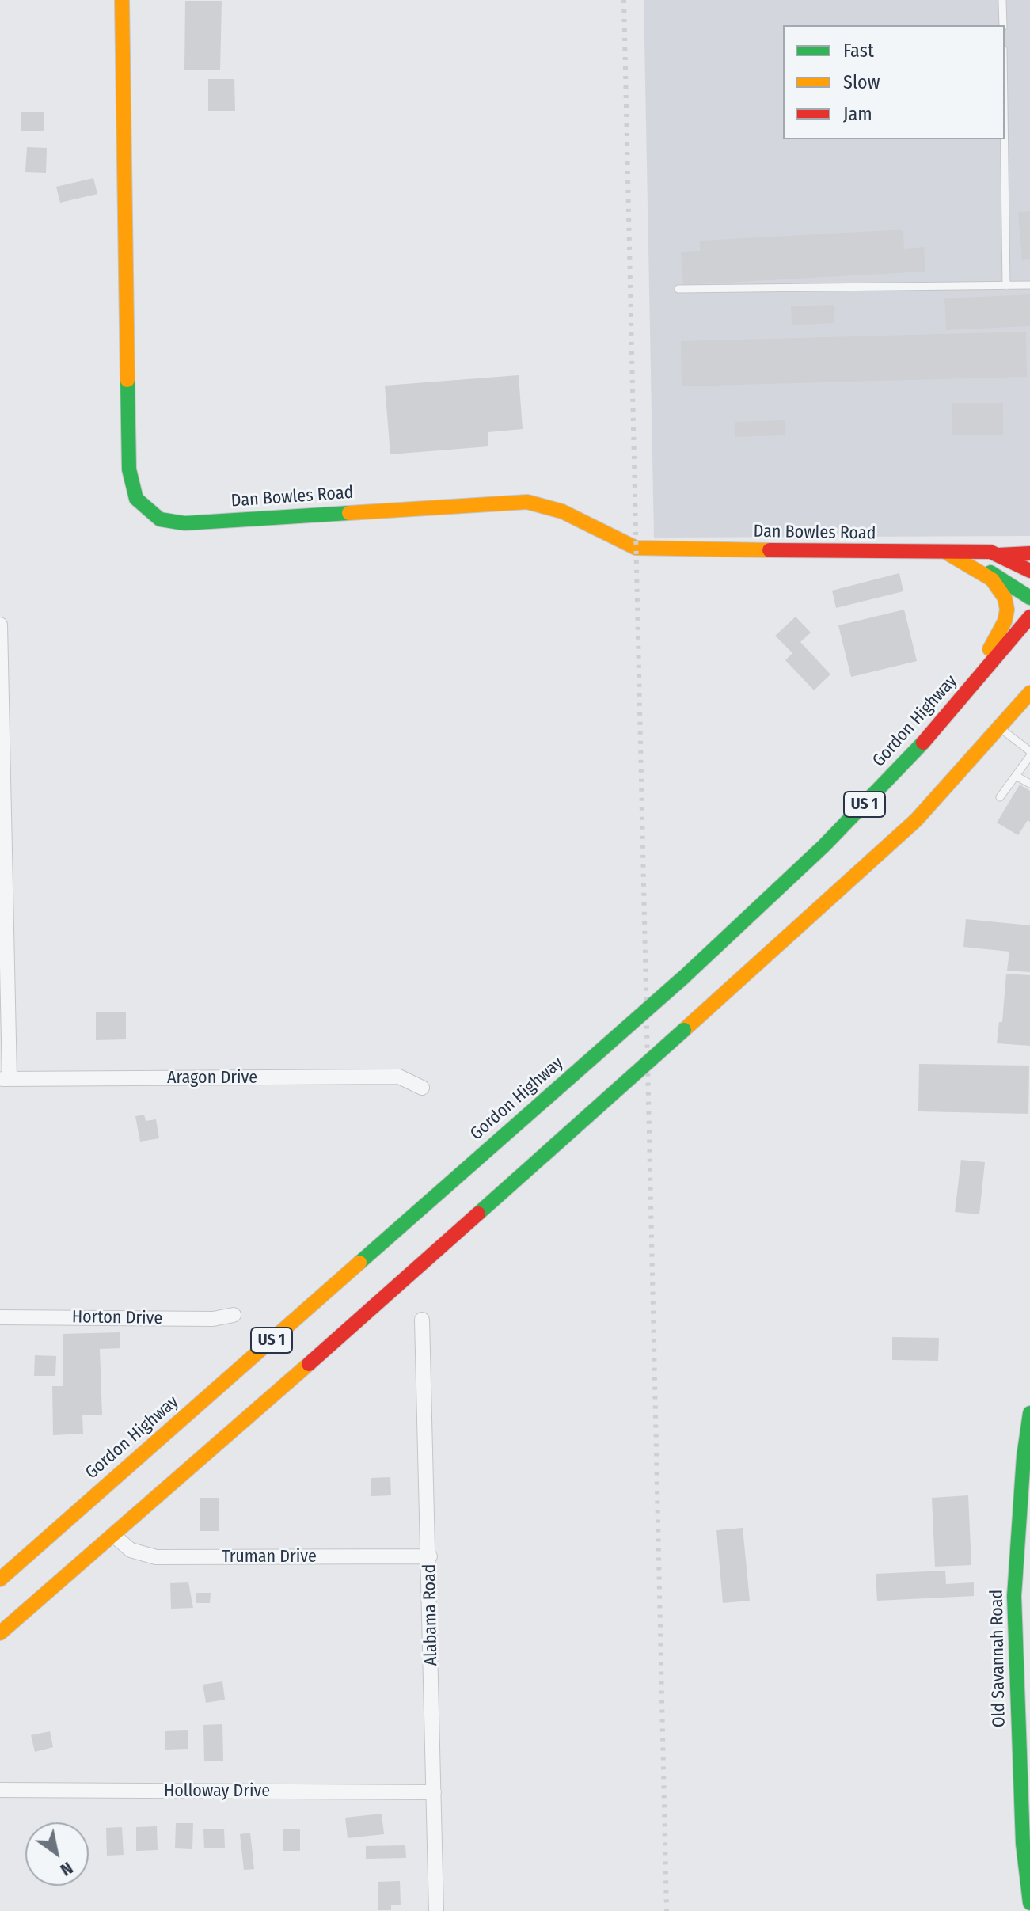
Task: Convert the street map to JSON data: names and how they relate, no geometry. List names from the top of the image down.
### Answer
{
  "streets": {
    "main road": [
      "Dan Bowles Road",
      "Gordon Highway",
      "US 1",
      "Old Savannah Road"
    ],
    "street": [
      "Aragon Drive",
      "Horton Drive",
      "Truman Drive",
      "Alabama Road",
      "Holloway Drive"
    ]
  },
  "crossings": [
    ["US 1", "Truman Drive"],
    ["Truman Drive", "Alabama Road"],
    ["Alabama Road", "Holloway Drive"]
  ],
  "legend": ["Fast", "Slow", "Jam"],
  "north": "bottom right"
}
